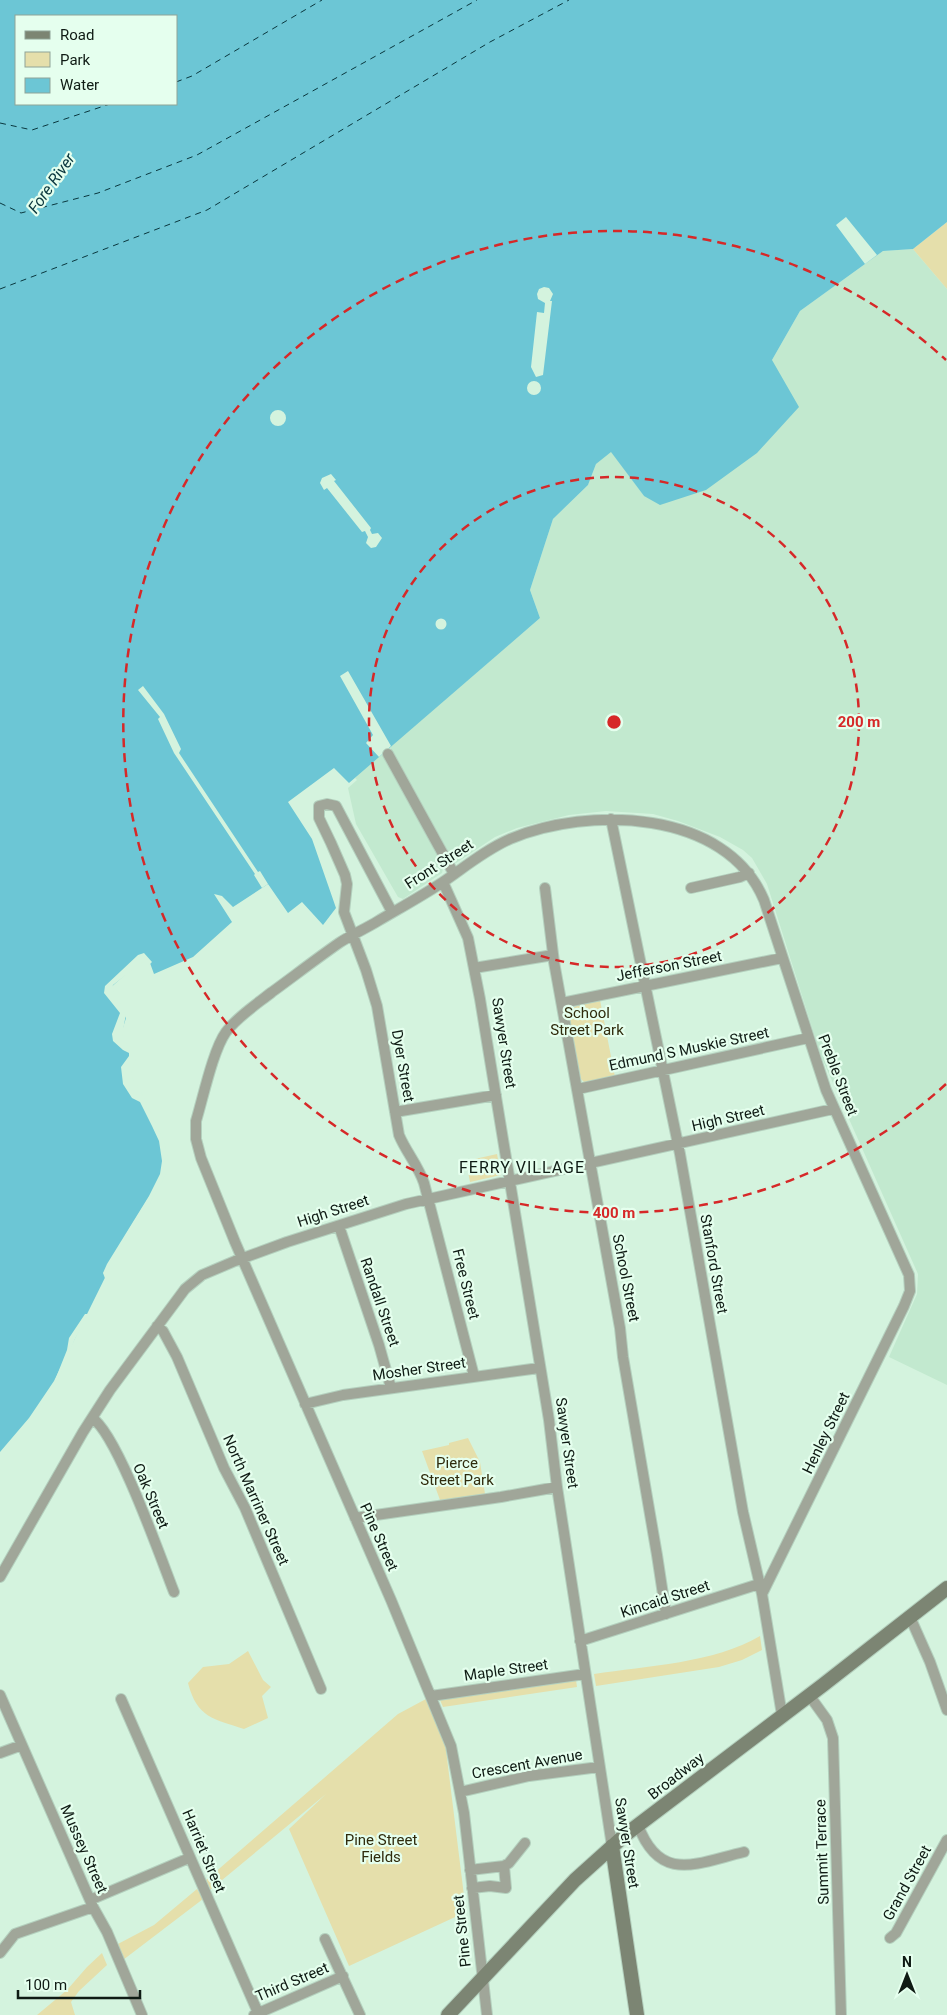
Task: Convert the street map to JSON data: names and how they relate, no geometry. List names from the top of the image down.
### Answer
{
  "streets": {
    "main road": ["Sawyer Street", "Broadway"],
    "street": [
      "Front Street",
      "Jefferson Street",
      "Edmund S Muskie Street",
      "Dyer Street",
      "Preble Street",
      "High Street",
      "Stanford Street",
      "School Street",
      "Free Street",
      "Randall Street",
      "Mosher Street",
      "Henley Street",
      "Oak Street",
      "North Marriner Street",
      "Pine Street",
      "Kincaid Street",
      "Maple Street",
      "Crescent Avenue",
      "Mussey Street",
      "Harriet Street",
      "Summit Terrace",
      "Grand Street",
      "Third Street"
    ]
  },
  "crossings": [
    ["Front Street", "Sawyer Street"],
    ["Front Street", "Dyer Street"],
    ["Front Street", "Preble Street"],
    ["Front Street", "Stanford Street"],
    ["Front Street", "Pine Street"],
    ["Jefferson Street", "Preble Street"],
    ["Jefferson Street", "Stanford Street"],
    ["Jefferson Street", "School Street"],
    ["Sawyer Street", "High Street"],
    ["Sawyer Street", "Mosher Street"],
    ["Sawyer Street", "Kincaid Street"],
    ["Sawyer Street", "Maple Street"],
    ["Sawyer Street", "Crescent Avenue"],
    ["Sawyer Street", "Broadway"],
    ["Edmund S Muskie Street", "Preble Street"],
    ["Edmund S Muskie Street", "Stanford Street"],
    ["Edmund S Muskie Street", "School Street"],
    ["Dyer Street", "High Street"],
    ["Dyer Street", "Free Street"],
    ["Preble Street", "High Street"],
    ["Preble Street", "Henley Street"],
    ["High Street", "Stanford Street"],
    ["High Street", "School Street"],
    ["High Street", "Free Street"],
    ["High Street", "Randall Street"],
    ["High Street", "Oak Street"],
    ["High Street", "North Marriner Street"],
    ["High Street", "Pine Street"],
    ["Stanford Street", "Henley Street"],
    ["Stanford Street", "Kincaid Street"],
    ["Stanford Street", "Broadway"],
    ["School Street", "Kincaid Street"],
    ["Free Street", "Mosher Street"],
    ["Randall Street", "Mosher Street"],
    ["Mosher Street", "Pine Street"],
    ["Pine Street", "Maple Street"],
    ["Pine Street", "Crescent Avenue"],
    ["Pine Street", "Broadway"],
    ["Broadway", "Summit Terrace"],
    ["Harriet Street", "Third Street"]
  ],
  "districts": ["FERRY VILLAGE"],
  "water": ["Fore River"],
  "parks": ["School Street Park", "Pierce Street Park", "Pine Street Fields"],
  "legend": ["Road", "Park", "Water"],
  "scale_bar": "100 m",
  "north": "top",
  "rings": ["200 m", "400 m"]
}
